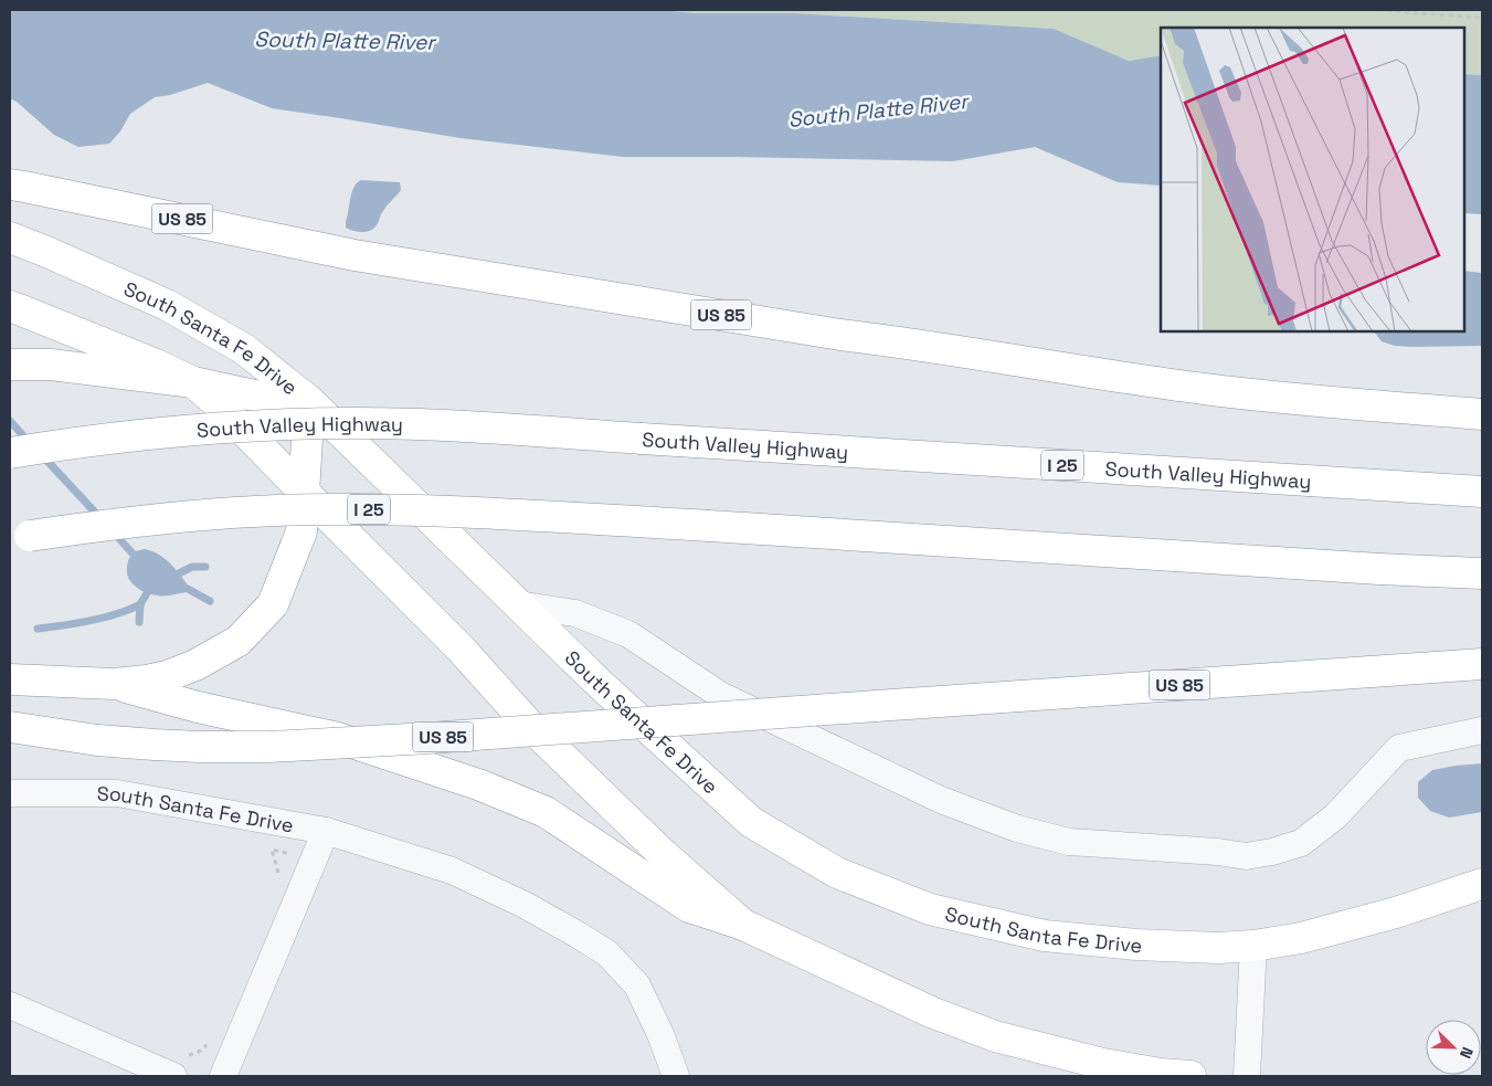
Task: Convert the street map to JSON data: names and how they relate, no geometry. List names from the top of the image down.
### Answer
{
  "streets": {
    "main road": [
      "US 85",
      "South Santa Fe Drive",
      "South Valley Highway",
      "I 25"
    ]
  },
  "water": ["South Platte River"],
  "north": "bottom right"
}
